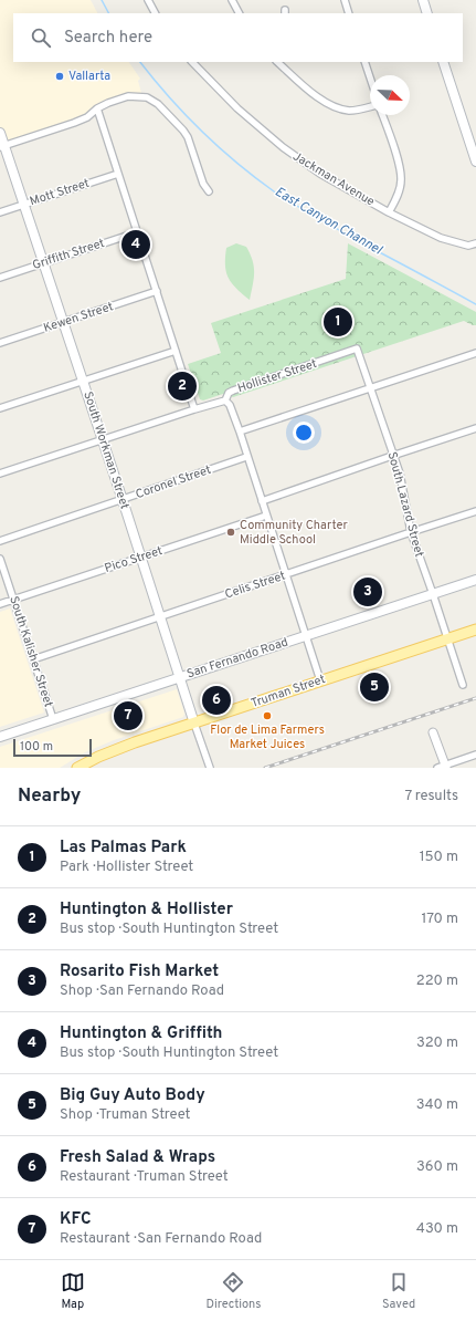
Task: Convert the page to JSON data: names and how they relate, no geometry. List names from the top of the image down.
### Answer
{
  "streets": {
    "main road": ["South Workman Street", "San Fernando Road", "Truman Street"],
    "street": [
      "Jackman Avenue",
      "Mott Street",
      "Griffith Street",
      "Kewen Street",
      "Hollister Street",
      "Coronel Street",
      "South Lazard Street",
      "Pico Street",
      "Celis Street",
      "South Kalisher Street"
    ]
  },
  "crossings": [
    ["Mott Street", "South Workman Street"],
    ["Griffith Street", "South Workman Street"],
    ["Kewen Street", "South Workman Street"],
    ["Hollister Street", "South Workman Street"],
    ["Hollister Street", "South Lazard Street"],
    ["South Workman Street", "Coronel Street"],
    ["South Workman Street", "Pico Street"],
    ["South Workman Street", "Celis Street"],
    ["South Workman Street", "San Fernando Road"],
    ["South Workman Street", "Truman Street"],
    ["South Lazard Street", "Celis Street"],
    ["South Lazard Street", "San Fernando Road"],
    ["South Lazard Street", "Truman Street"],
    ["Pico Street", "South Kalisher Street"],
    ["Celis Street", "South Kalisher Street"],
    ["South Kalisher Street", "San Fernando Road"]
  ],
  "water": ["East Canyon Channel"],
  "places": ["Vallarta", "Community Charter Middle School", "Flor de Lima Farmers Market Juices"],
  "scale_bar": "100 m",
  "north": "bottom right",
  "page": {
    "search": "Search here",
    "pins": [
      "4",
      "1",
      "2",
      "3",
      "5",
      "6",
      "7"
    ],
    "scale": "100 m",
    "heading": ["Nearby", "7 results"],
    "list": [
      {
        "mark": "1",
        "name": "Las Palmas Park",
        "note": "Park · Hollister Street",
        "value": "150 m"
      },
      {
        "mark": "2",
        "name": "Huntington & Hollister",
        "note": "Bus stop · South Huntington Street",
        "value": "170 m"
      },
      {
        "mark": "3",
        "name": "Rosarito Fish Market",
        "note": "Shop · San Fernando Road",
        "value": "220 m"
      },
      {
        "mark": "4",
        "name": "Huntington & Griffith",
        "note": "Bus stop · South Huntington Street",
        "value": "320 m"
      },
      {
        "mark": "5",
        "name": "Big Guy Auto Body",
        "note": "Shop · Truman Street",
        "value": "340 m"
      },
      {
        "mark": "6",
        "name": "Fresh Salad & Wraps",
        "note": "Restaurant · Truman Street",
        "value": "360 m"
      },
      {
        "mark": "7",
        "name": "KFC",
        "note": "Restaurant · San Fernando Road",
        "value": "430 m"
      }
    ],
    "nav": ["Map", "Directions", "Saved"]
  }
}
